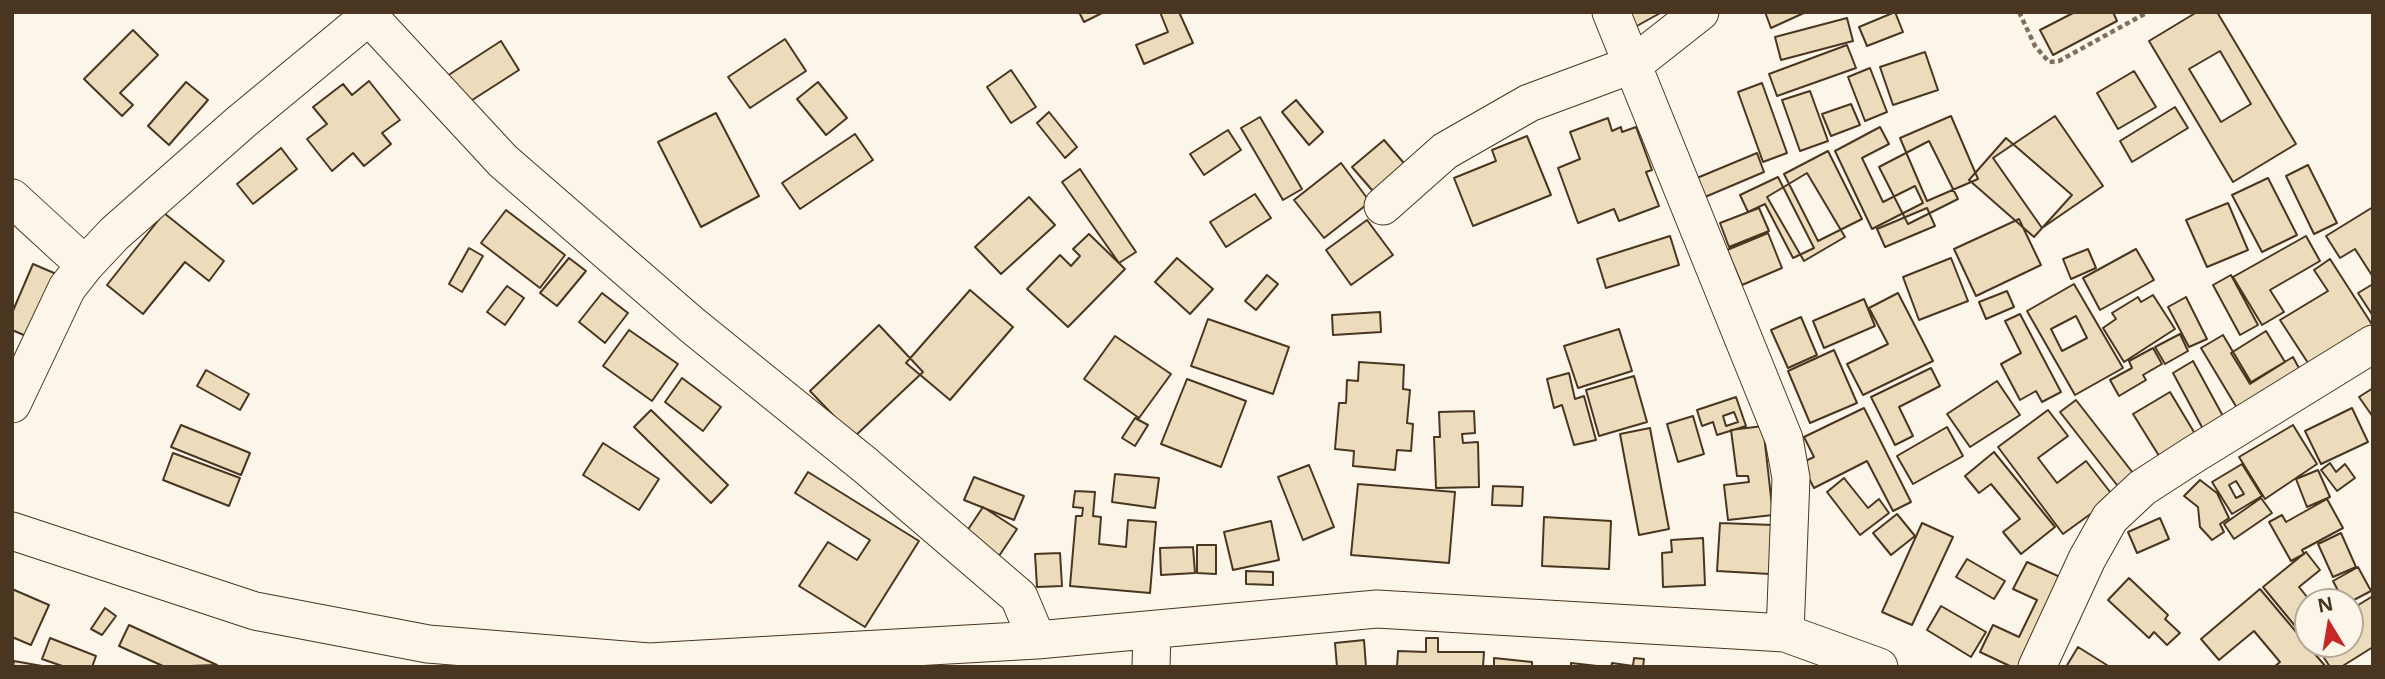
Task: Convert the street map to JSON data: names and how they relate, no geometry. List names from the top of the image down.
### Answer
{
  "north": "top"
}
